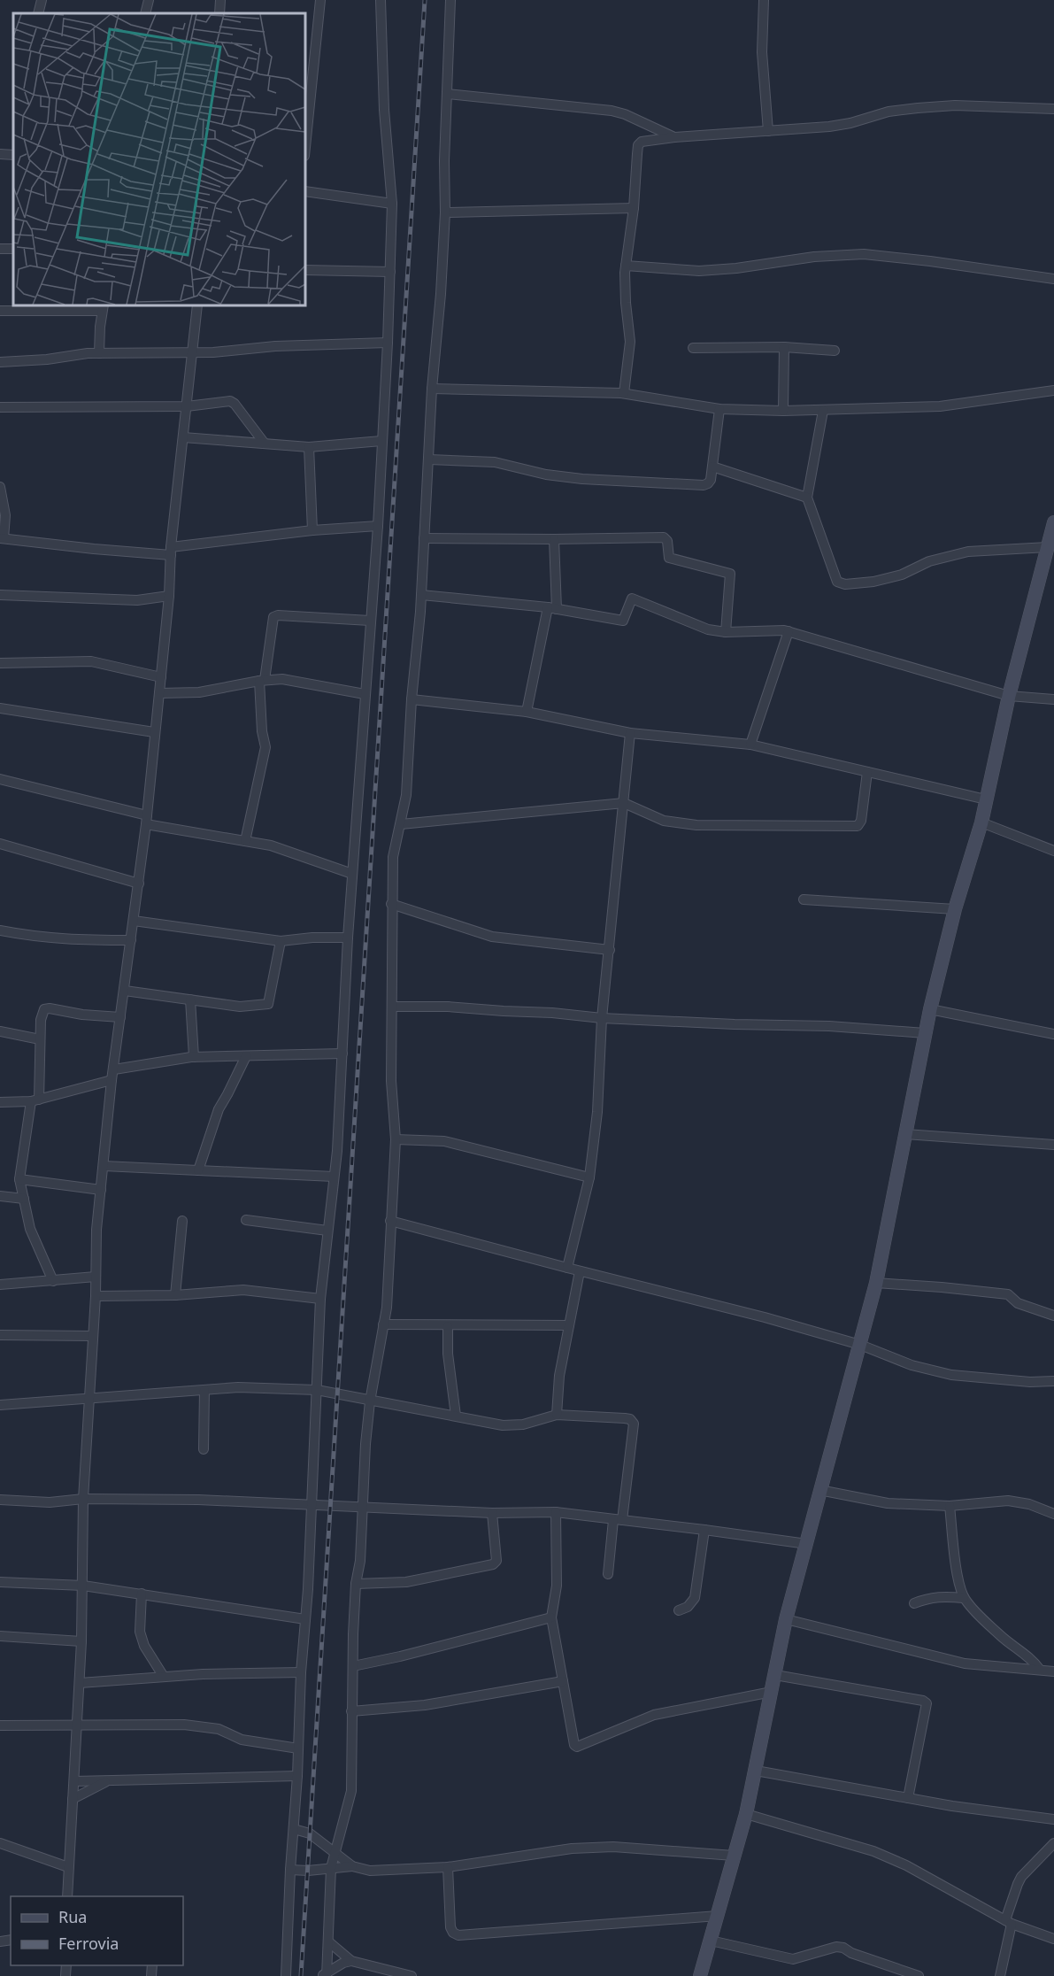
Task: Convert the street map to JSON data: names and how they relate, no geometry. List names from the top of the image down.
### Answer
{
  "legend": ["Rua", "Ferrovia"]
}
